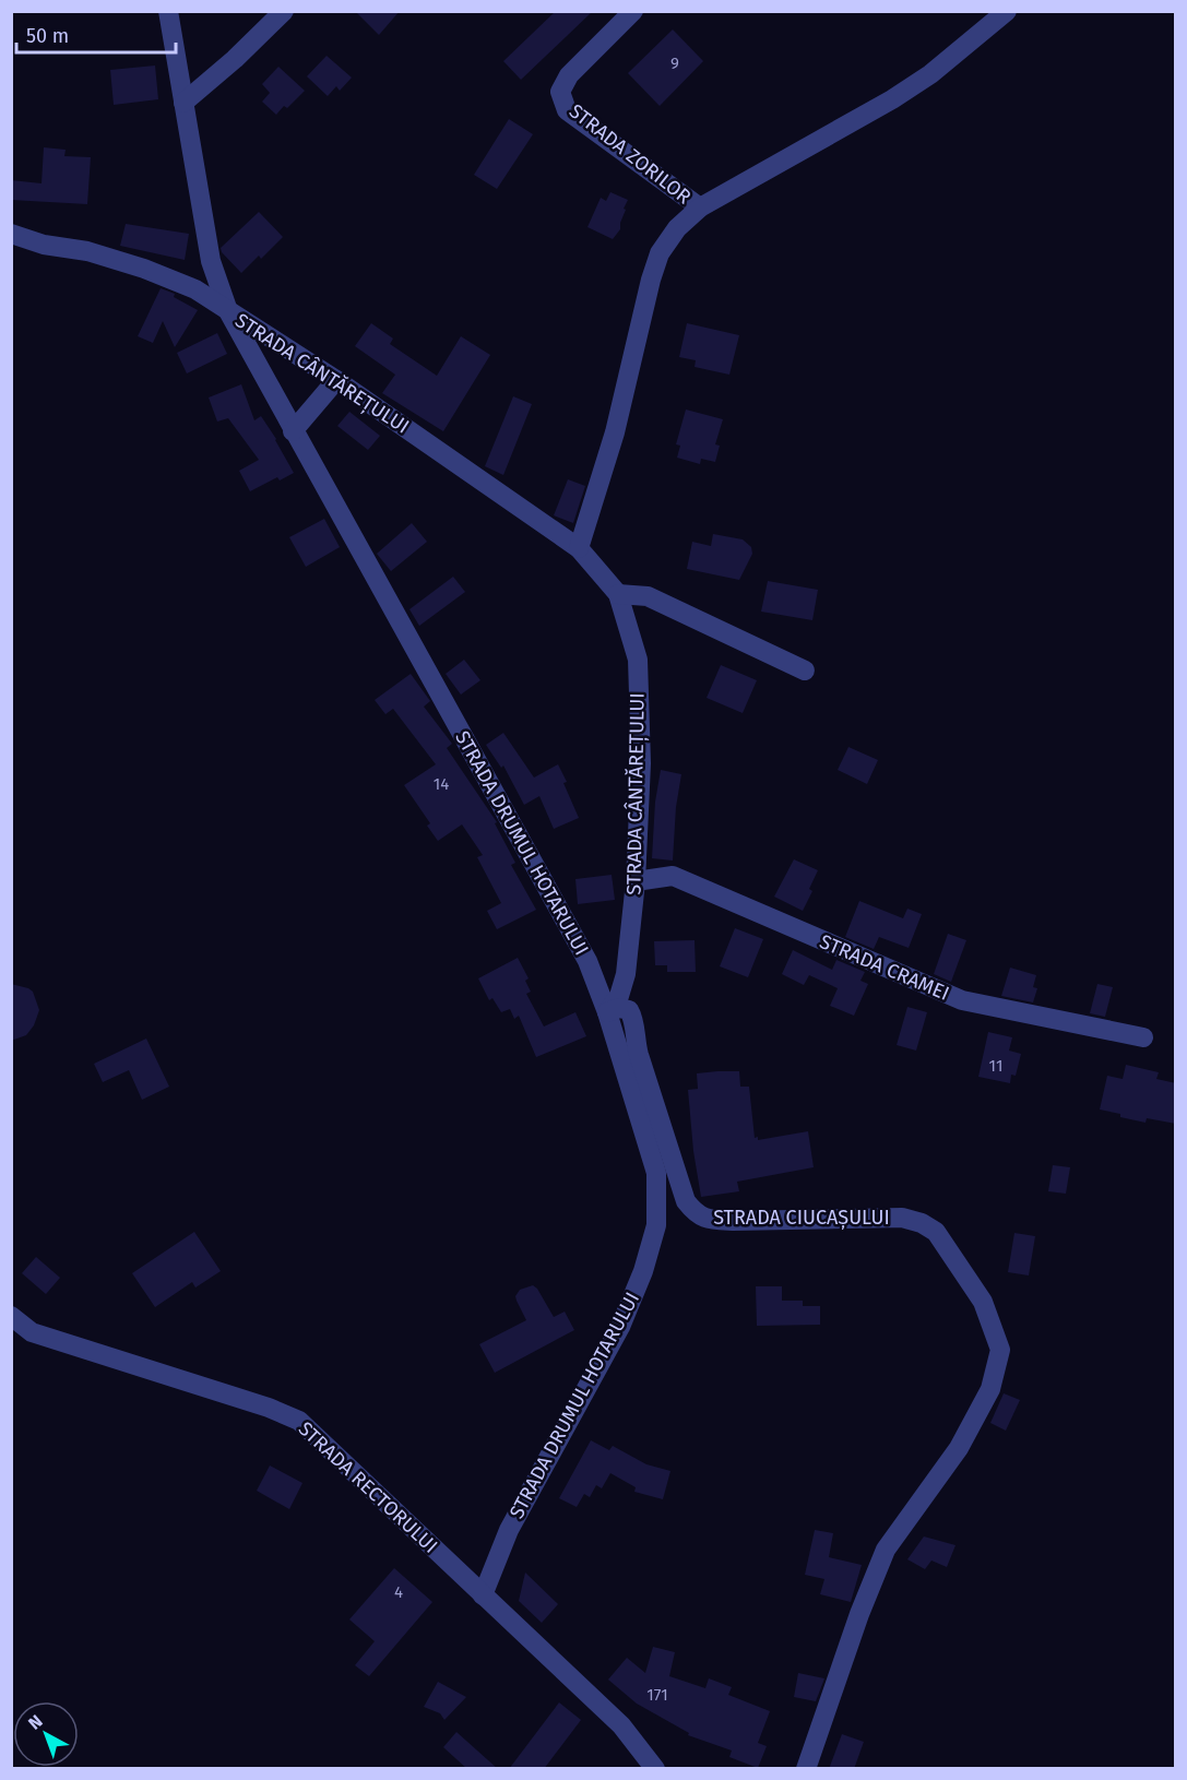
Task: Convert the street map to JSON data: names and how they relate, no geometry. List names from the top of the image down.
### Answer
{
  "streets": {
    "street": [
      "STRADA ZORILOR",
      "STRADA CÂNTĂREȚULUI",
      "STRADA DRUMUL HOTARULUI",
      "STRADA CRAMEI",
      "STRADA CIUCAȘULUI",
      "STRADA RECTORULUI"
    ]
  },
  "crossings": [
    ["STRADA CÂNTĂREȚULUI", "STRADA DRUMUL HOTARULUI"],
    ["STRADA CÂNTĂREȚULUI", "STRADA CRAMEI"],
    ["STRADA CÂNTĂREȚULUI", "STRADA CIUCAȘULUI"],
    ["STRADA DRUMUL HOTARULUI", "STRADA CIUCAȘULUI"],
    ["STRADA DRUMUL HOTARULUI", "STRADA RECTORULUI"]
  ],
  "house_numbers": [
    "9",
    "14",
    "11",
    "4",
    "171"
  ],
  "scale_bar": "50 m",
  "north": "top left"
}
